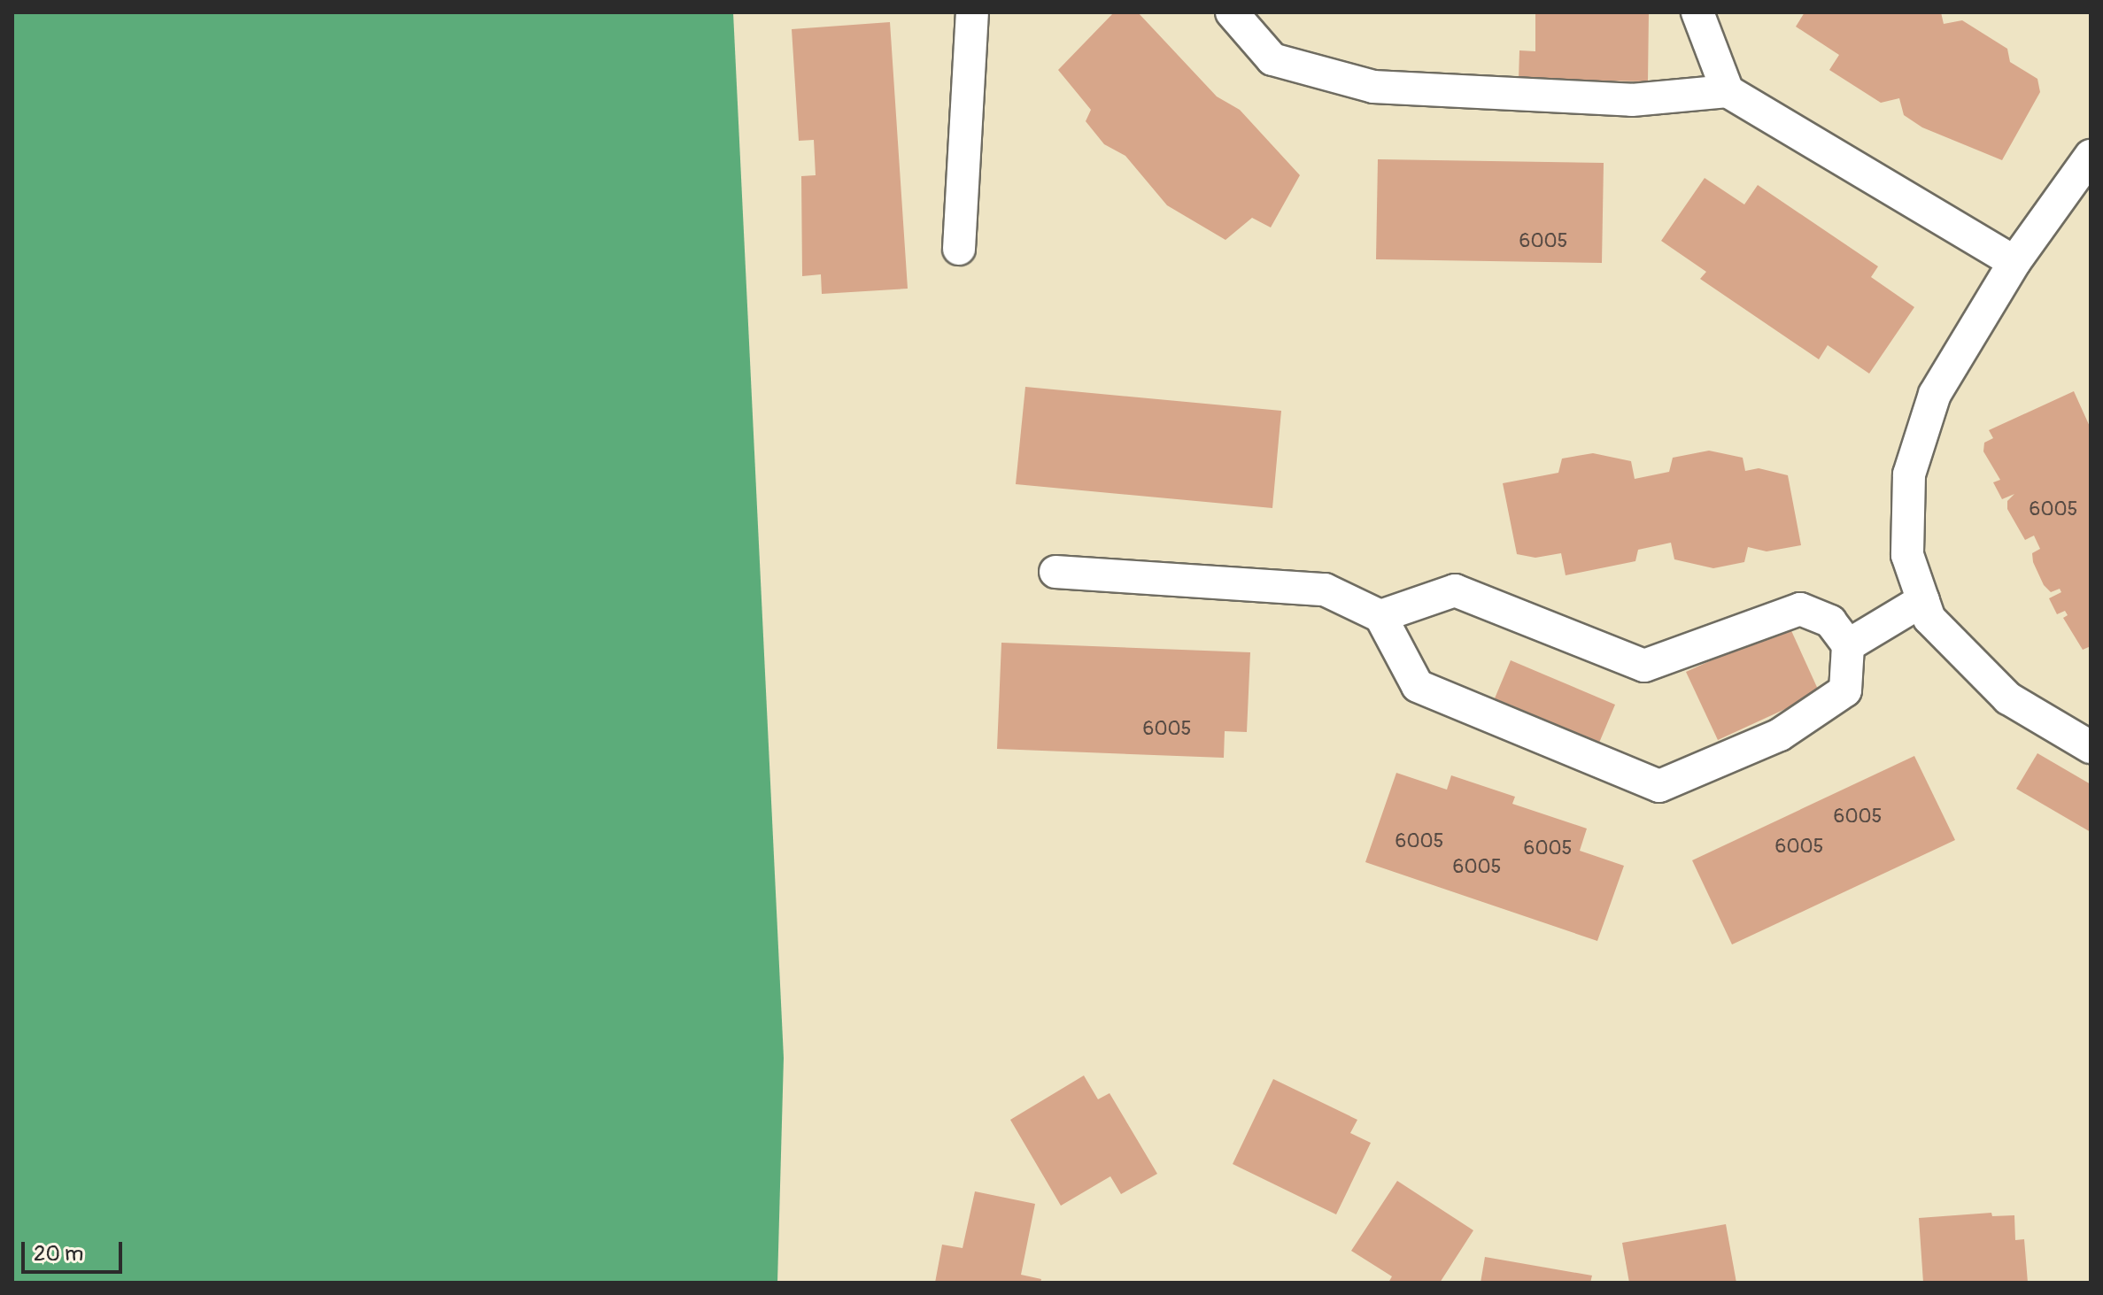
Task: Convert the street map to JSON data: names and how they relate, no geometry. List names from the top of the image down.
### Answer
{
  "house_numbers": [
    "6005",
    "6005",
    "6005",
    "6005",
    "6005",
    "6005",
    "6005",
    "6005"
  ],
  "scale_bar": "20 m"
}
